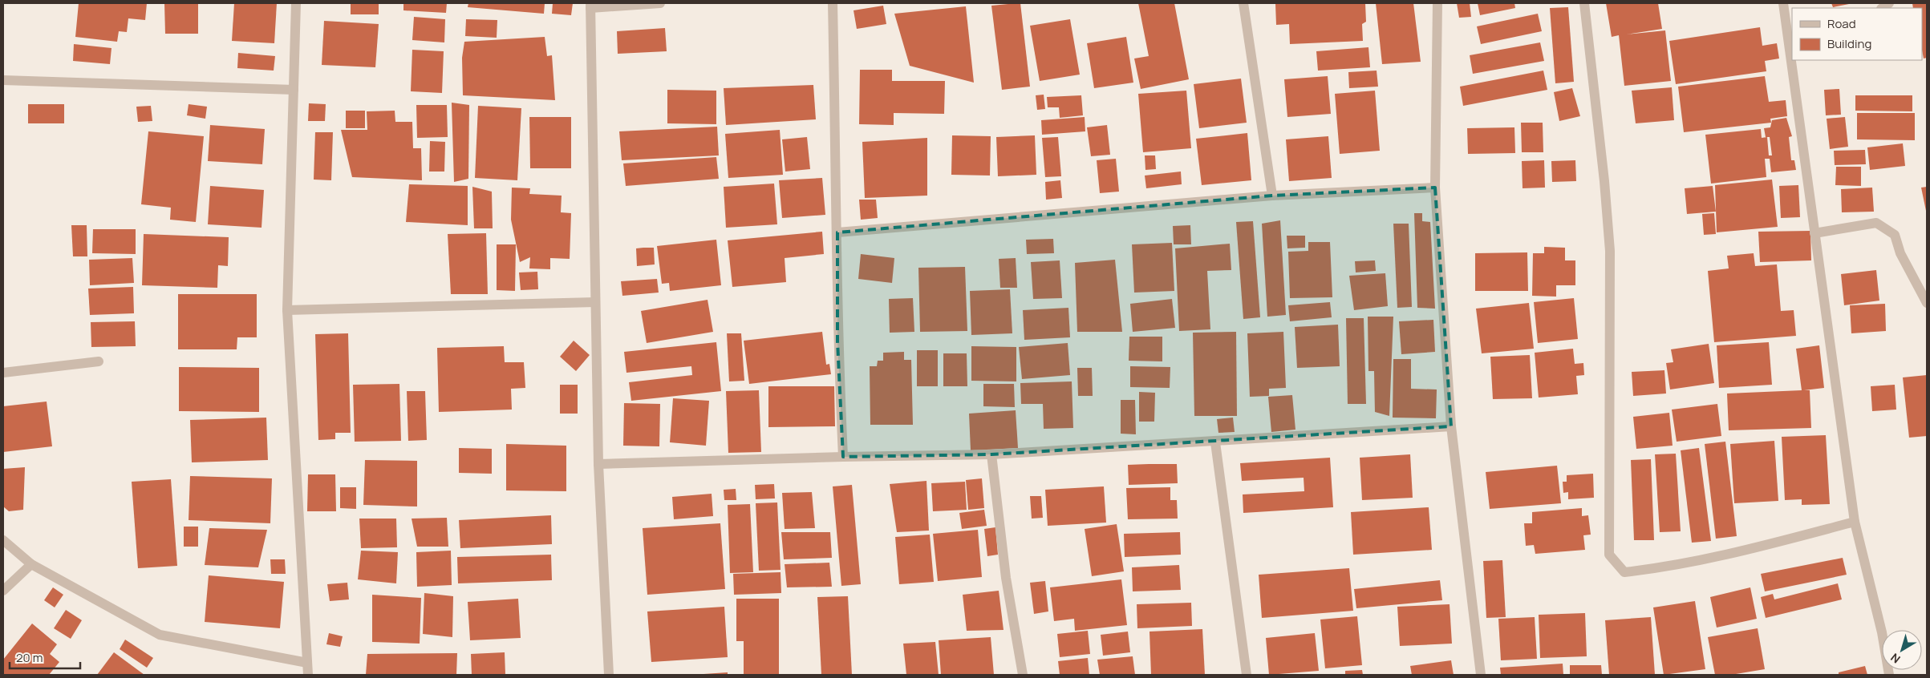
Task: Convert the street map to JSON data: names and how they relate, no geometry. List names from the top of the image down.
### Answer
{
  "legend": ["Road", "Building"],
  "scale_bar": "20 m",
  "north": "bottom left"
}
